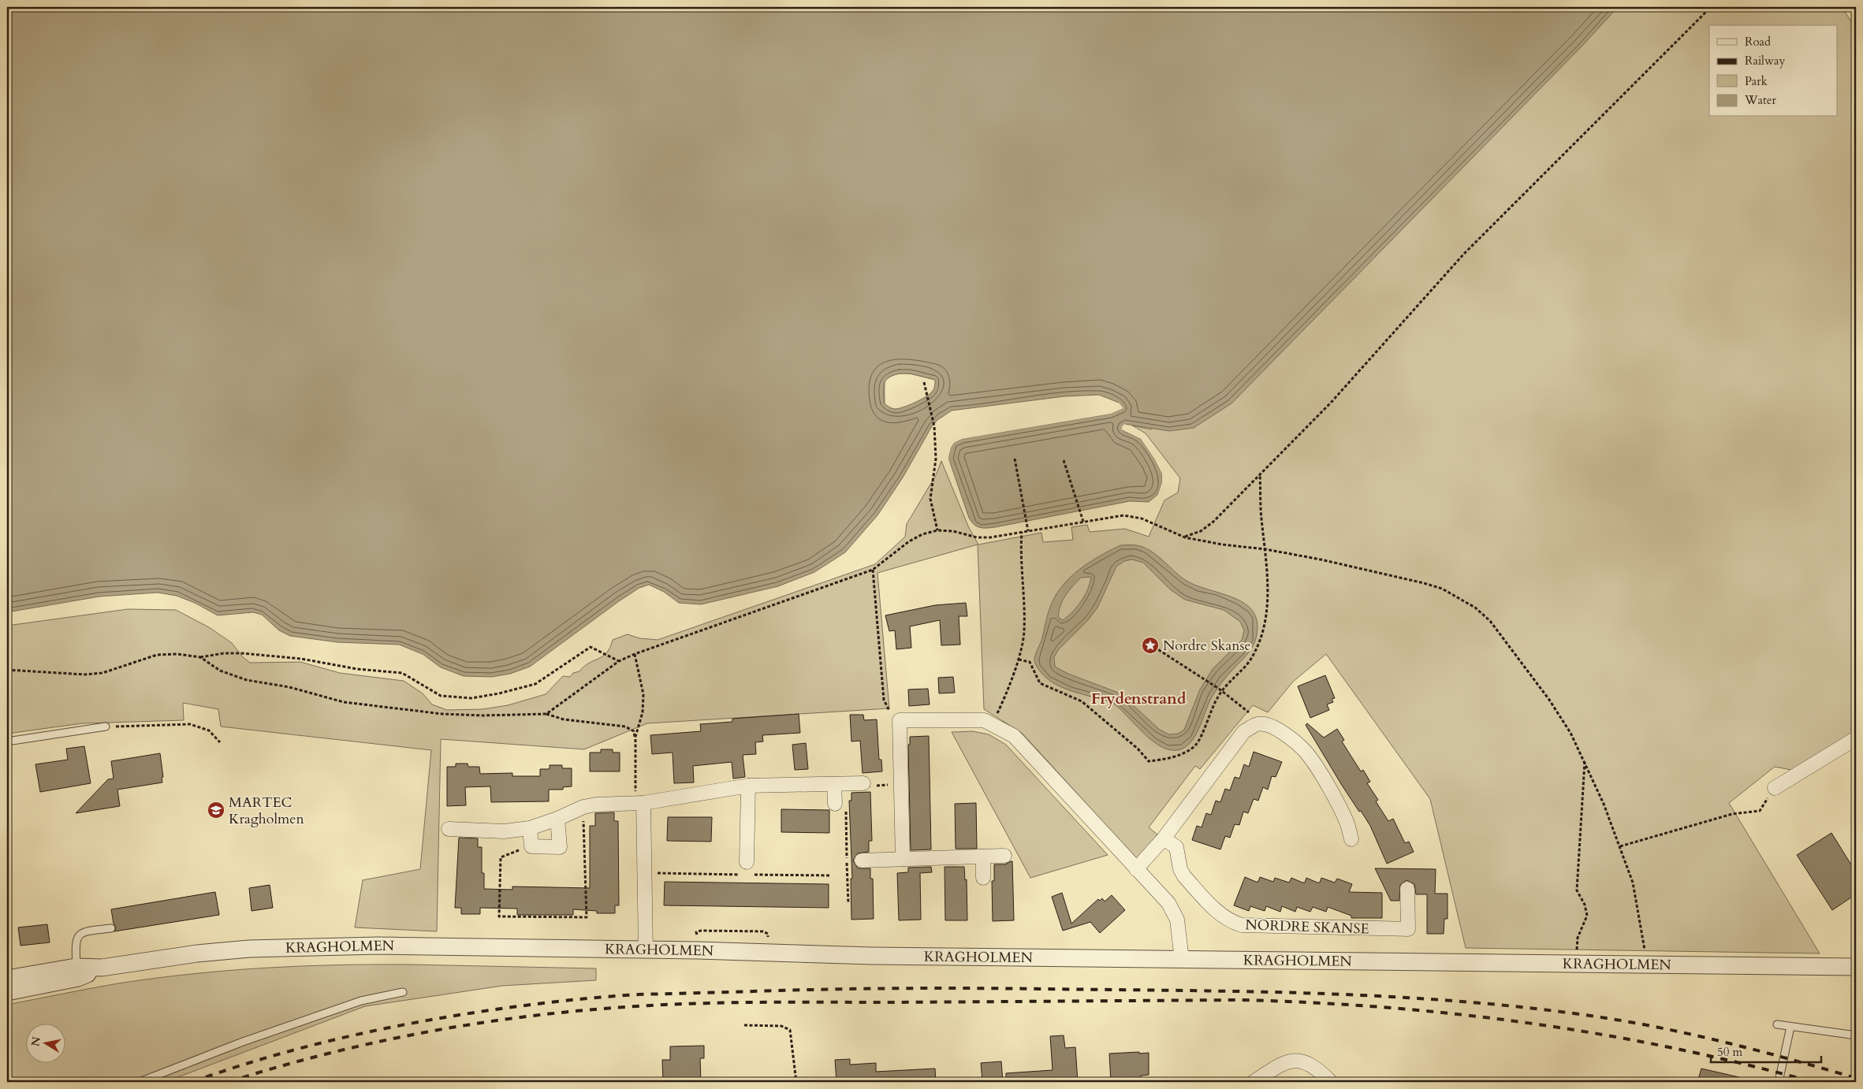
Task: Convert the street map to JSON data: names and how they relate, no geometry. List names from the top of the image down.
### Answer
{
  "streets": {
    "street": ["NORDRE SKANSE", "KRAGHOLMEN"]
  },
  "districts": ["Frydenstrand"],
  "places": {
    "place": ["Nordre Skanse"],
    "school or university": ["MARTEC Kragholmen"]
  },
  "legend": [
    "Road",
    "Railway",
    "Park",
    "Water"
  ],
  "scale_bar": "50 m",
  "north": "left"
}
